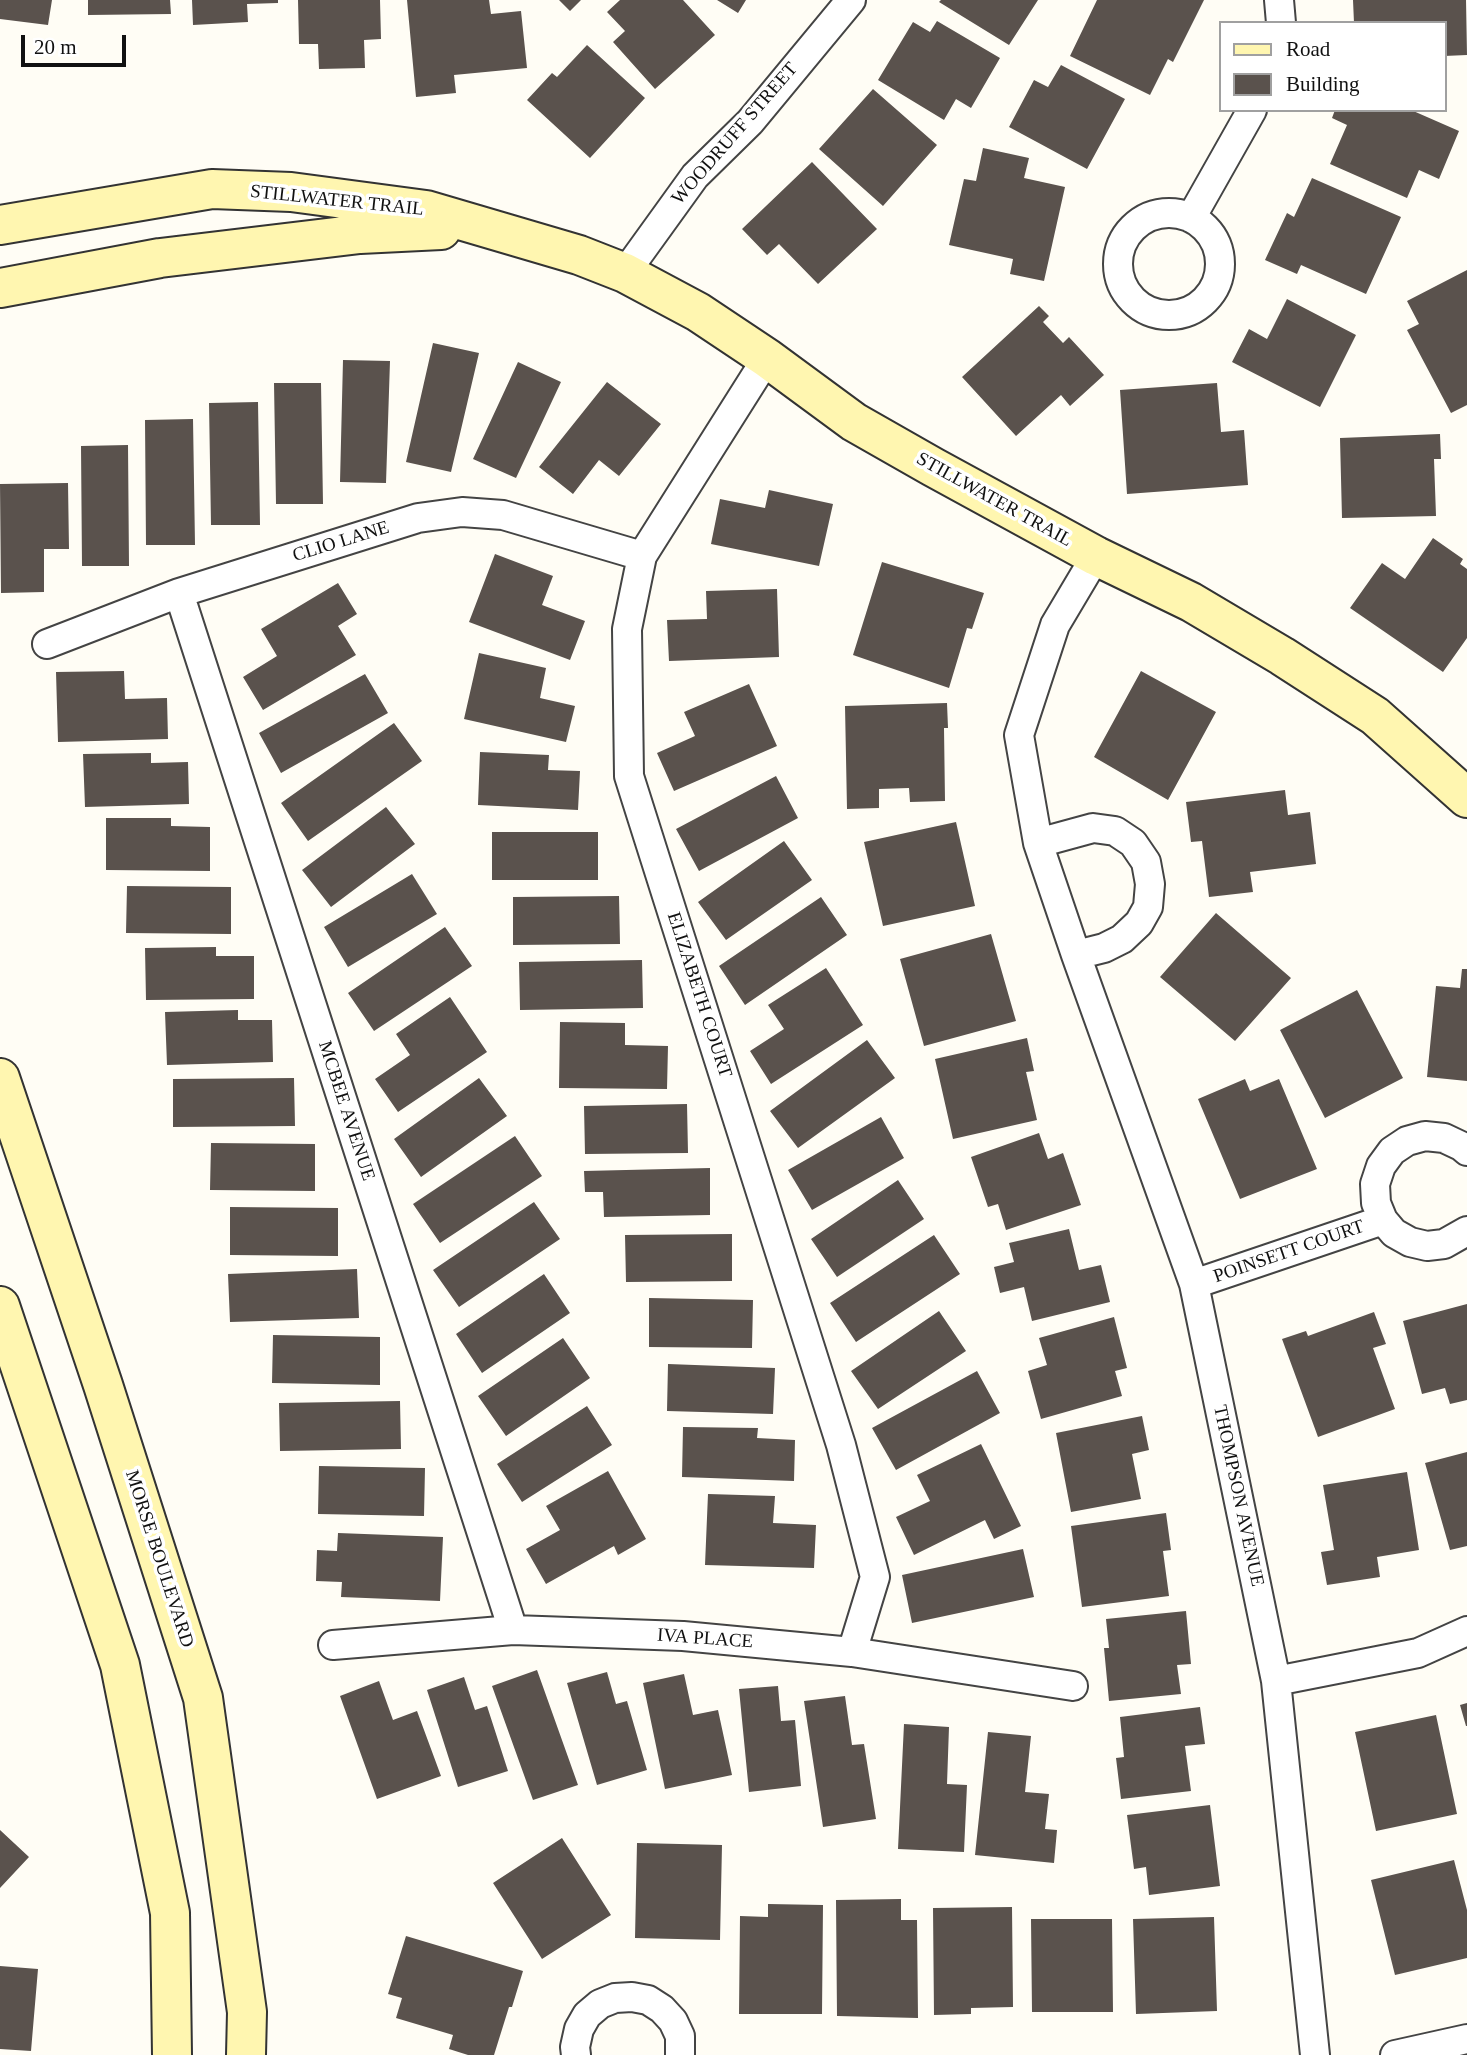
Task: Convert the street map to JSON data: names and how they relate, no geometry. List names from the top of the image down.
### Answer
{
  "streets": {
    "street": [
      "WOODRUFF STREET",
      "STILLWATER TRAIL",
      "CLIO LANE",
      "ELIZABETH COURT",
      "MCBEE AVENUE",
      "POINSETT COURT",
      "THOMPSON AVENUE",
      "MORSE BOULEVARD",
      "IVA PLACE"
    ]
  },
  "crossings": [
    ["WOODRUFF STREET", "STILLWATER TRAIL"],
    ["STILLWATER TRAIL", "ELIZABETH COURT"],
    ["STILLWATER TRAIL", "THOMPSON AVENUE"],
    ["CLIO LANE", "ELIZABETH COURT"],
    ["CLIO LANE", "MCBEE AVENUE"],
    ["ELIZABETH COURT", "IVA PLACE"],
    ["MCBEE AVENUE", "IVA PLACE"],
    ["POINSETT COURT", "THOMPSON AVENUE"]
  ],
  "legend": ["Road", "Building"],
  "scale_bar": "20 m"
}
